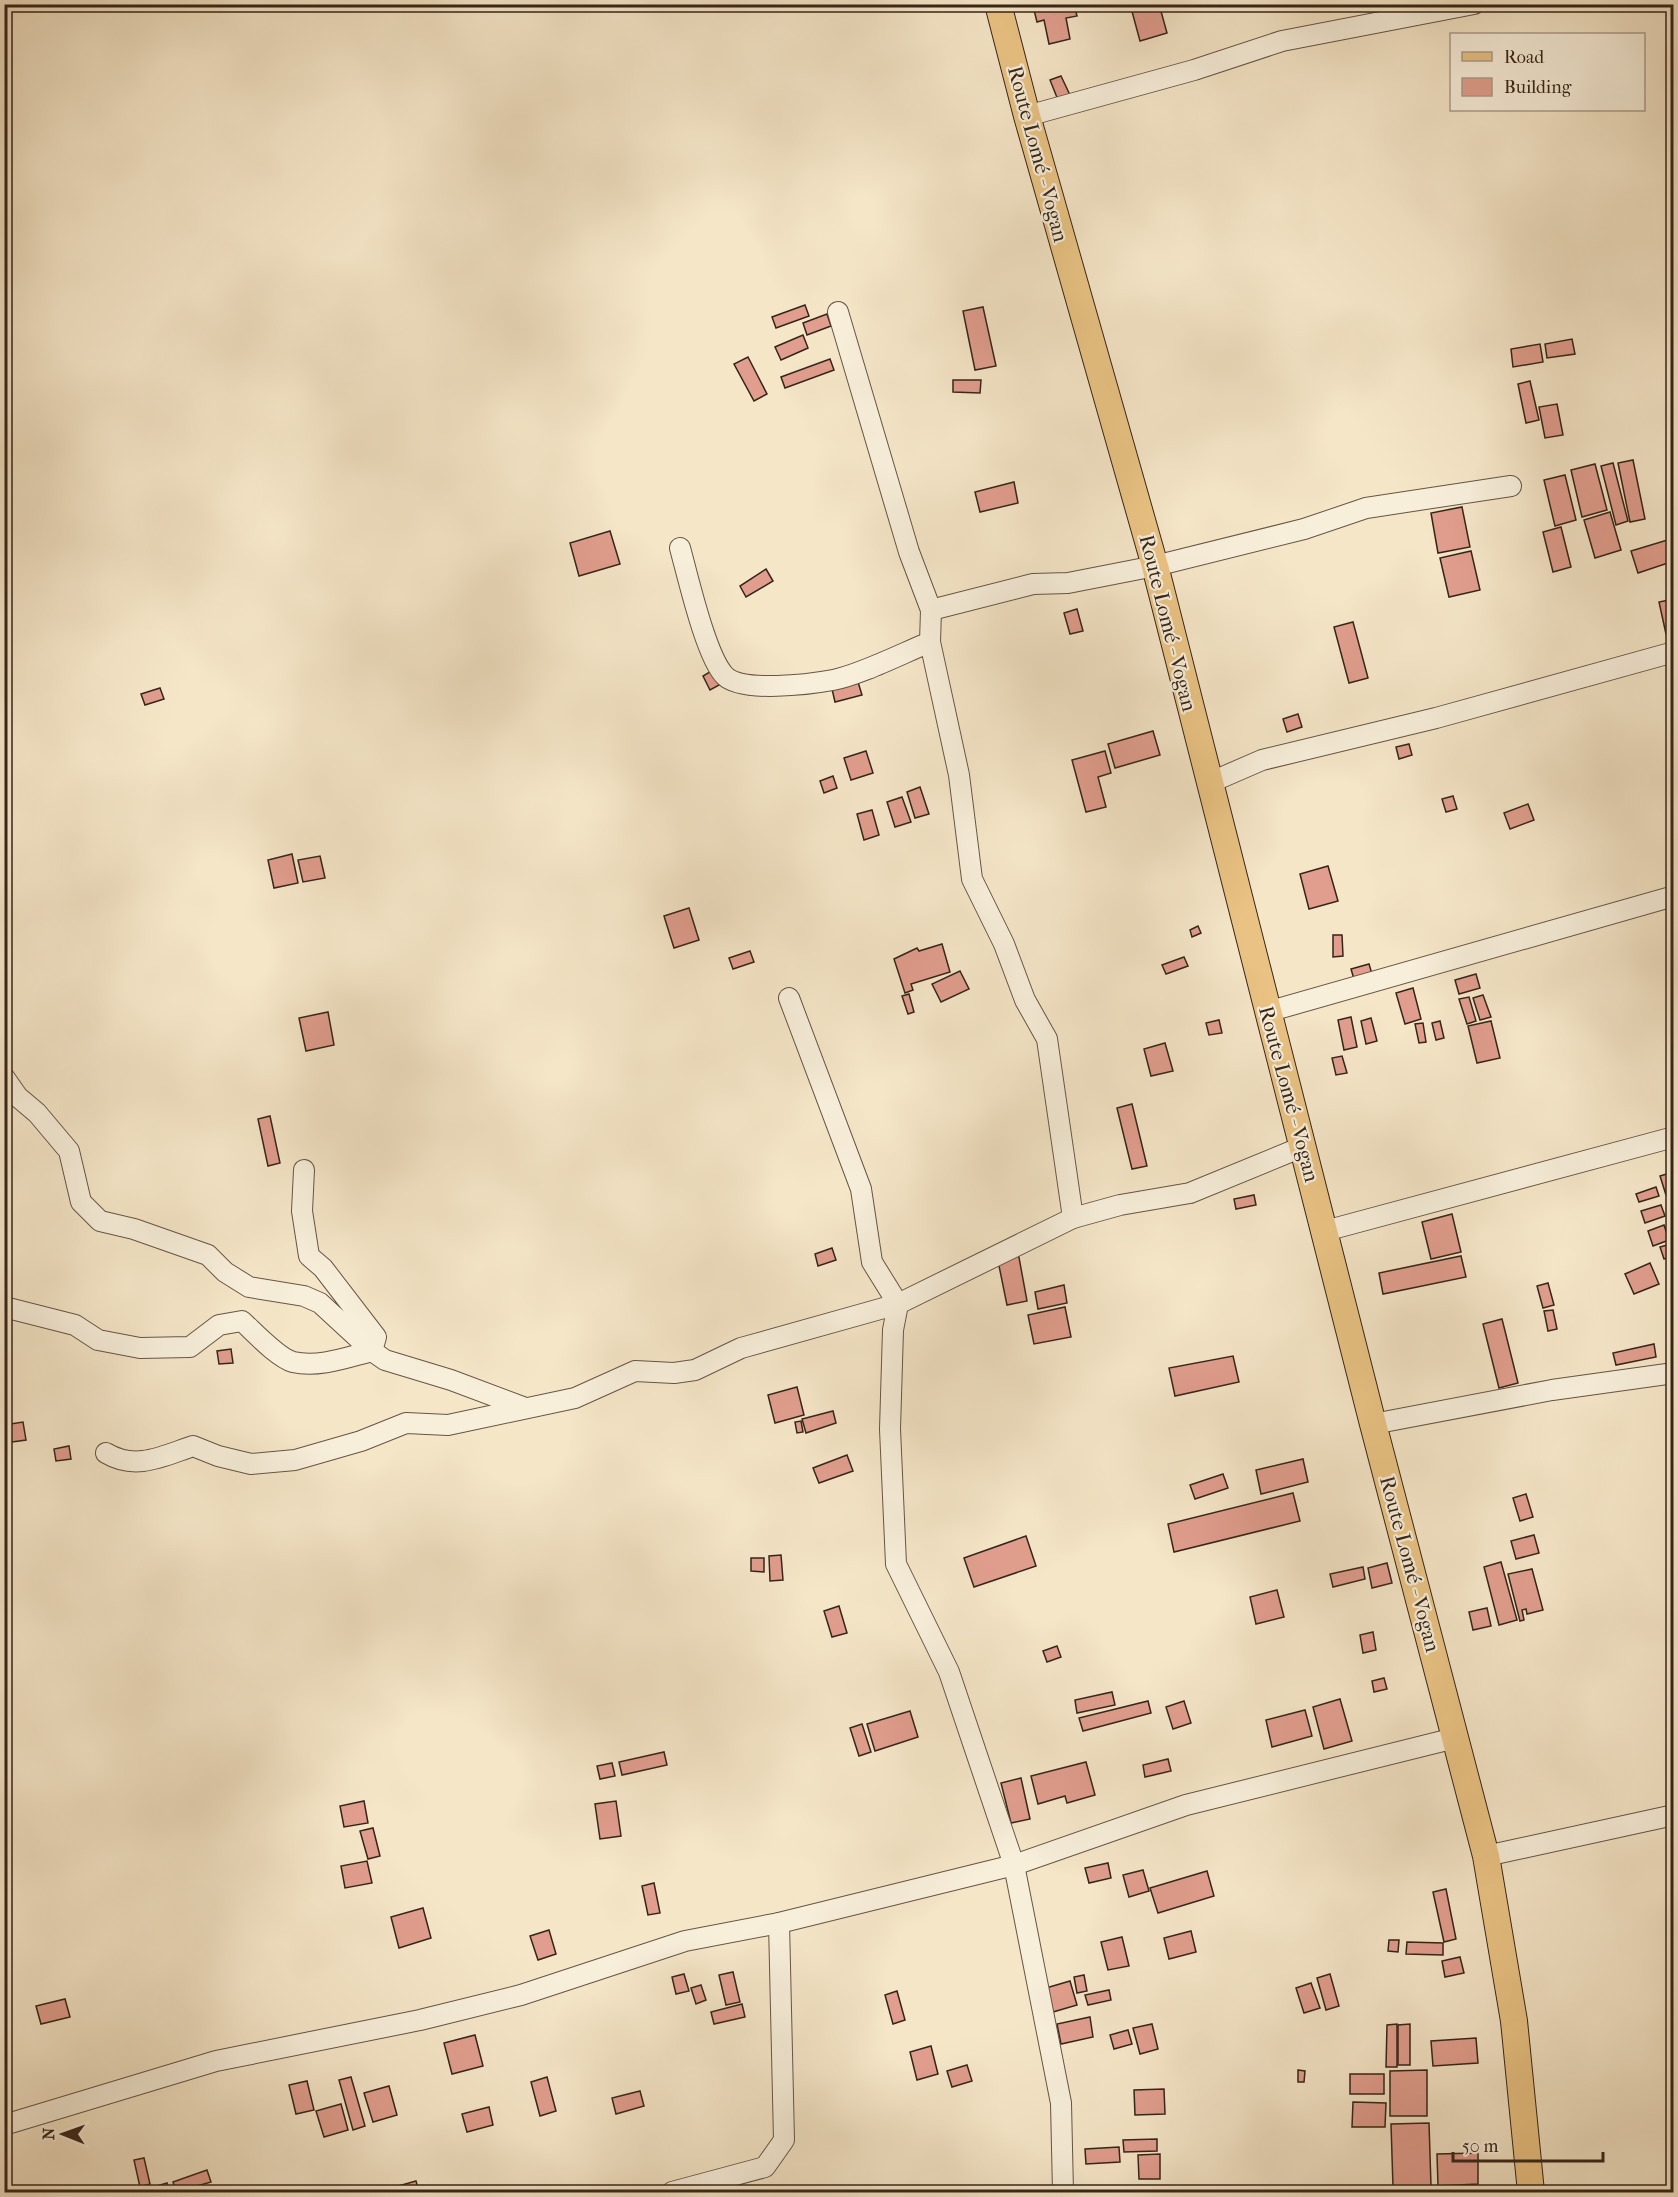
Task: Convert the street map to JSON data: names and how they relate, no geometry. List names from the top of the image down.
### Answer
{
  "streets": {
    "main road": ["Route Lomé - Vogan"]
  },
  "legend": ["Road", "Building"],
  "scale_bar": "50 m",
  "north": "left"
}
